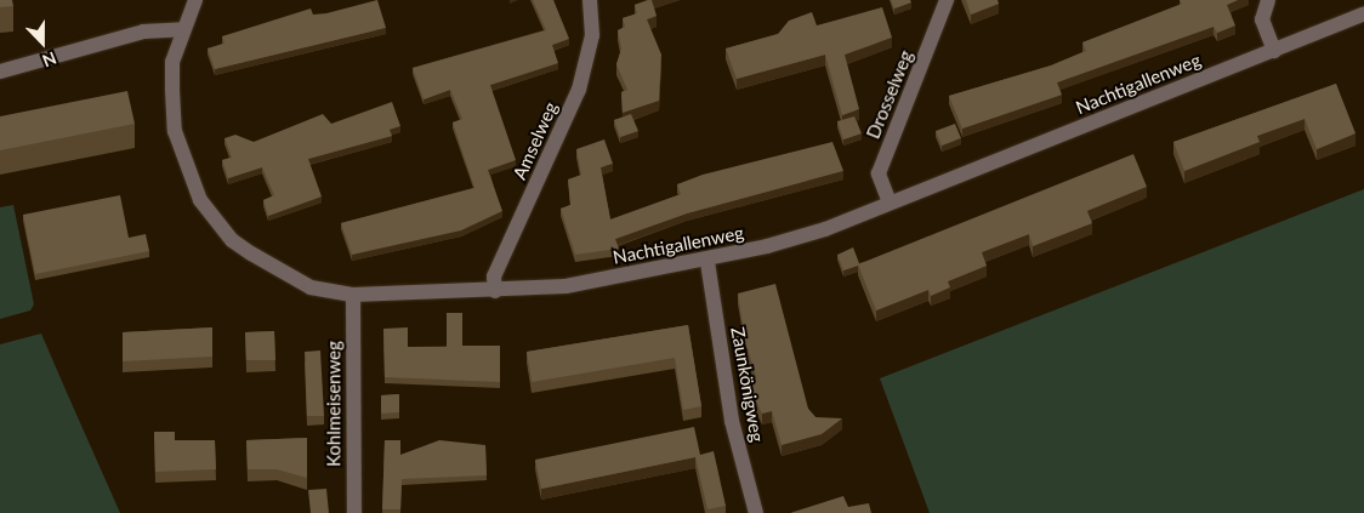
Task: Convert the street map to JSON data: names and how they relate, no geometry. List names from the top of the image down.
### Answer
{
  "streets": {
    "street": [
      "Nachtigallenweg",
      "Drosselweg",
      "Amselweg",
      "Zaunkönigweg",
      "Kohlmeisenweg"
    ]
  },
  "crossings": [
    ["Nachtigallenweg", "Drosselweg"],
    ["Nachtigallenweg", "Amselweg"],
    ["Nachtigallenweg", "Zaunkönigweg"],
    ["Nachtigallenweg", "Kohlmeisenweg"]
  ],
  "north": "bottom"
}
